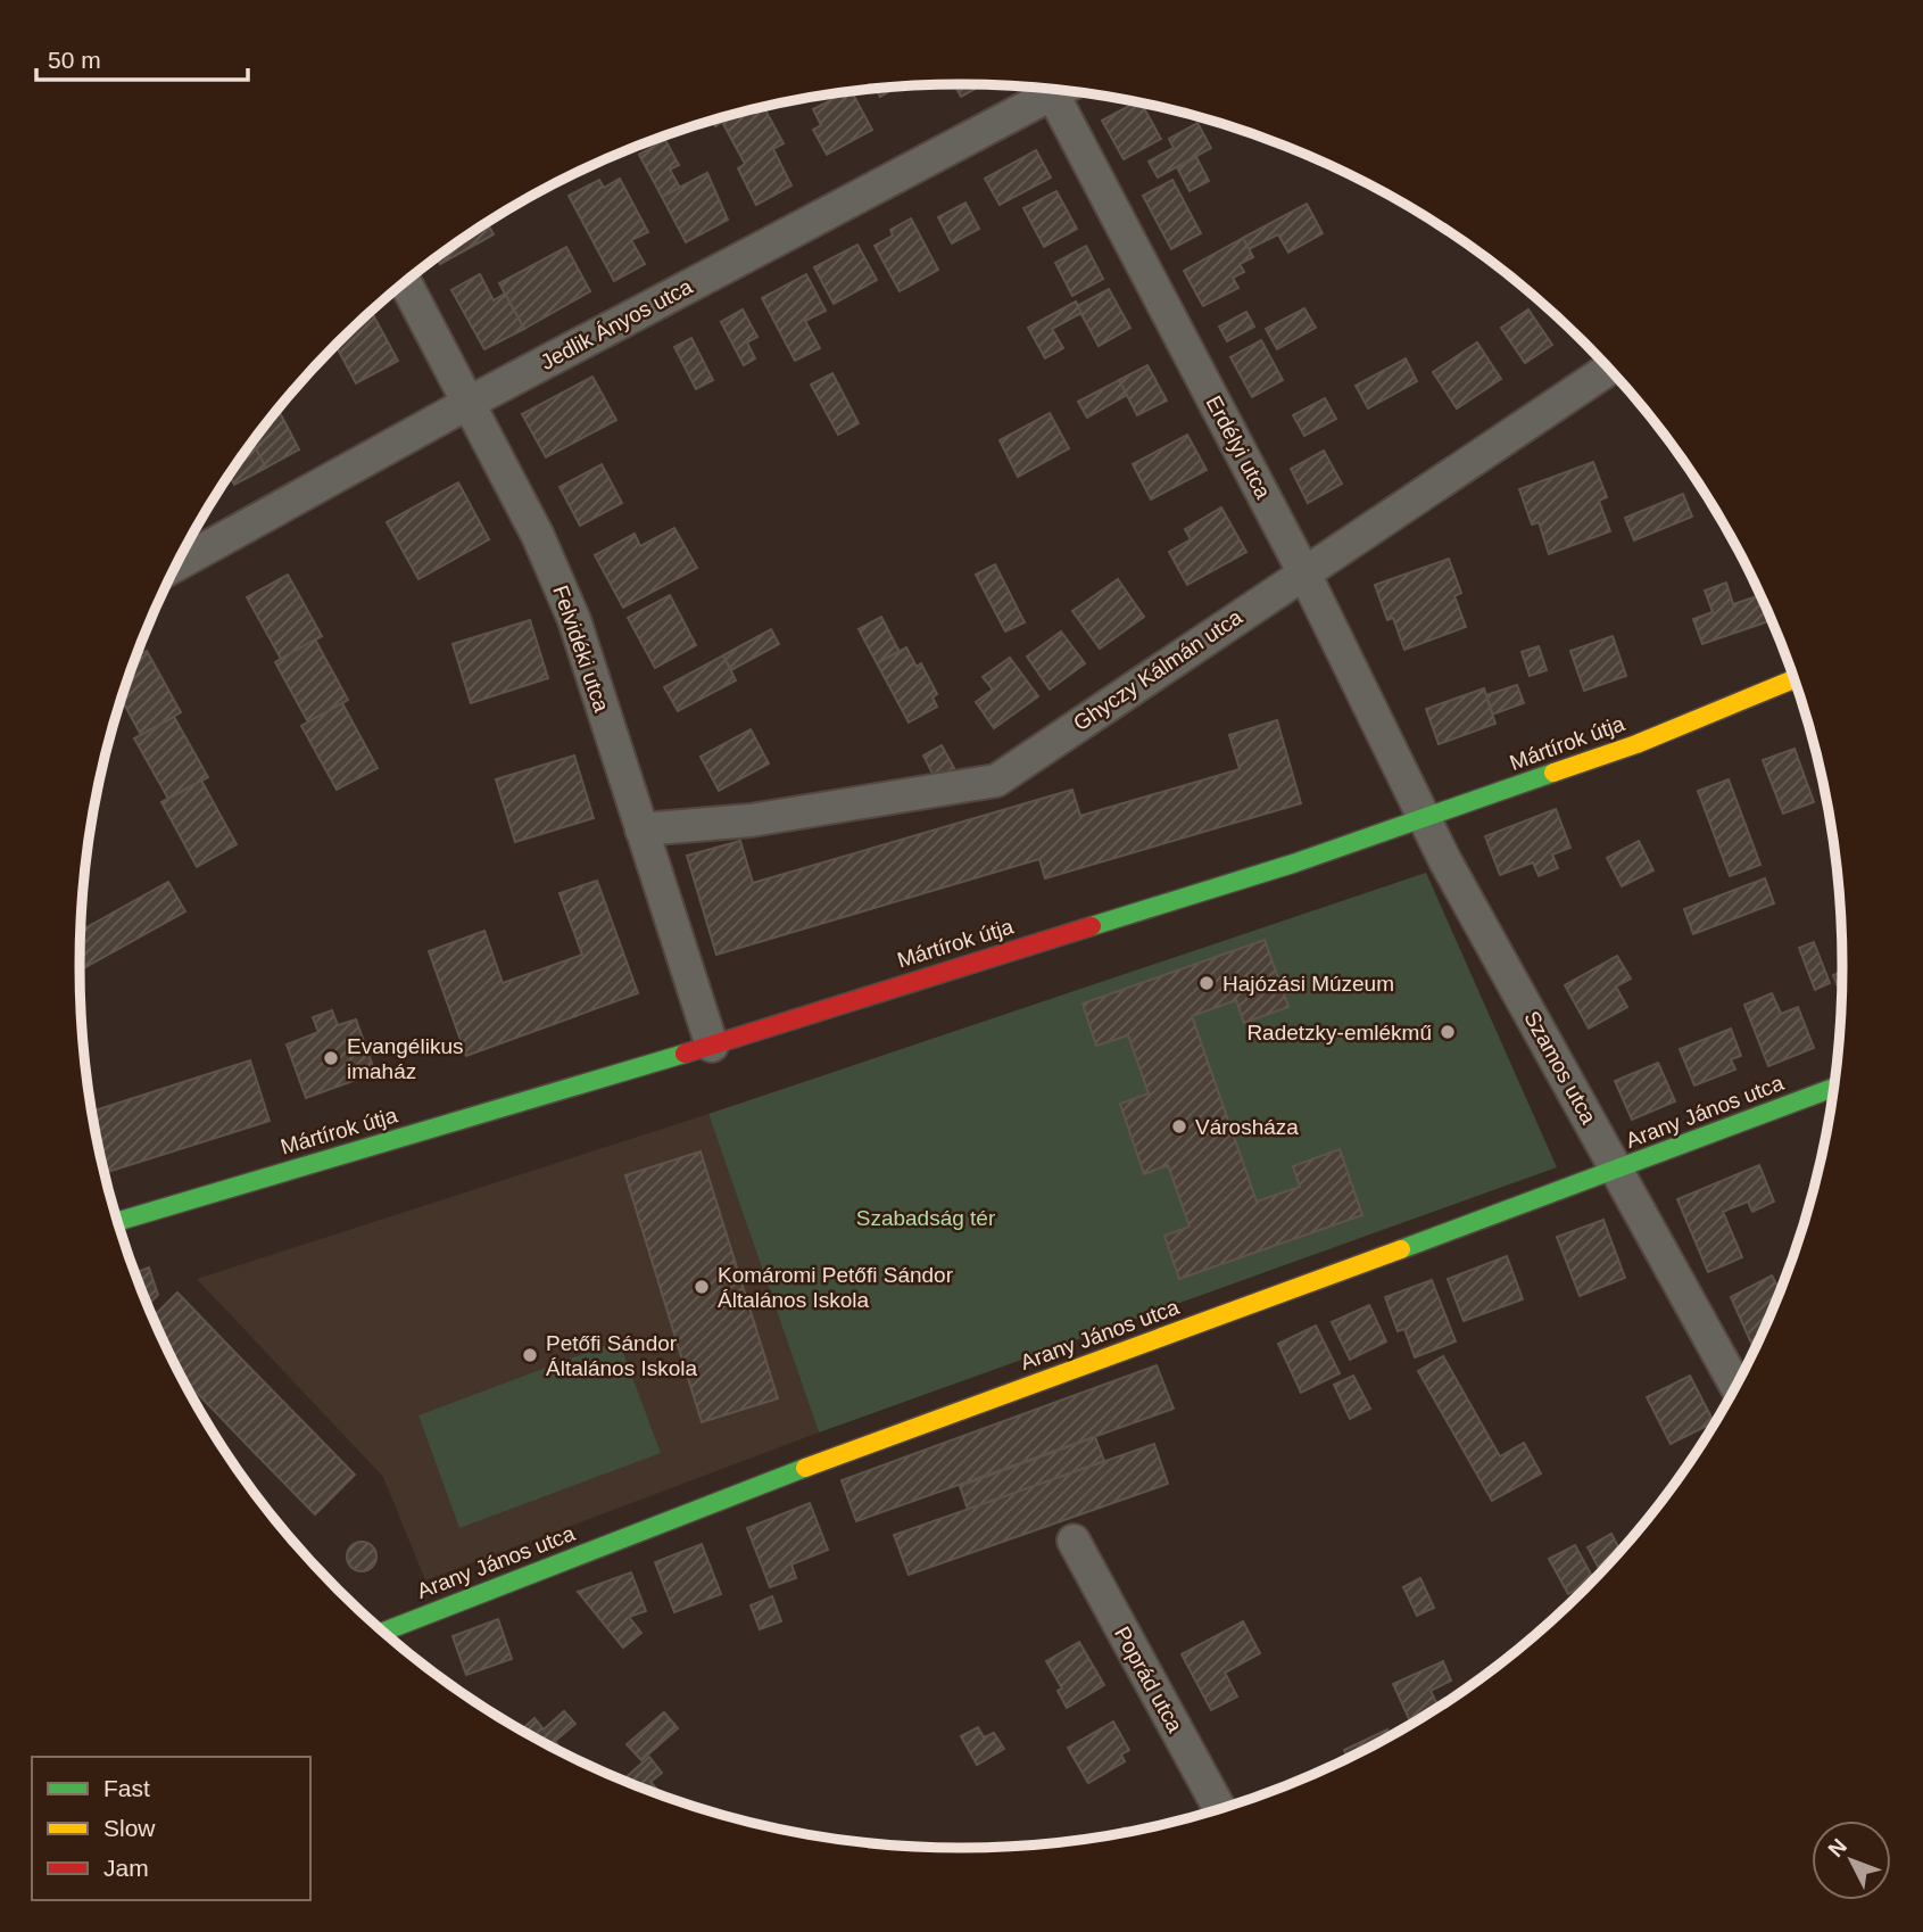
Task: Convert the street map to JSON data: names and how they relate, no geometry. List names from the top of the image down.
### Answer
{
  "streets": {
    "main road": ["Mártírok útja", "Arany János utca"],
    "street": [
      "Jedlik Ányos utca",
      "Erdélyi utca",
      "Felvidéki utca",
      "Ghyczy Kálmán utca",
      "Szamos utca",
      "Poprád utca"
    ]
  },
  "crossings": [
    ["Jedlik Ányos utca", "Felvidéki utca"],
    ["Erdélyi utca", "Ghyczy Kálmán utca"],
    ["Erdélyi utca", "Mártírok útja"],
    ["Erdélyi utca", "Szamos utca"],
    ["Felvidéki utca", "Ghyczy Kálmán utca"],
    ["Felvidéki utca", "Mártírok útja"],
    ["Mártírok útja", "Szamos utca"],
    ["Szamos utca", "Arany János utca"]
  ],
  "parks": ["Szabadság tér"],
  "places": [
    "Hajózási Múzeum",
    "Radetzky-emlékmű",
    "Evangélikus imaház",
    "Városháza",
    "Komáromi Petőfi Sándor Általános Iskola",
    "Petőfi Sándor Általános Iskola"
  ],
  "legend": ["Fast", "Slow", "Jam"],
  "scale_bar": "50 m",
  "north": "top left"
}
